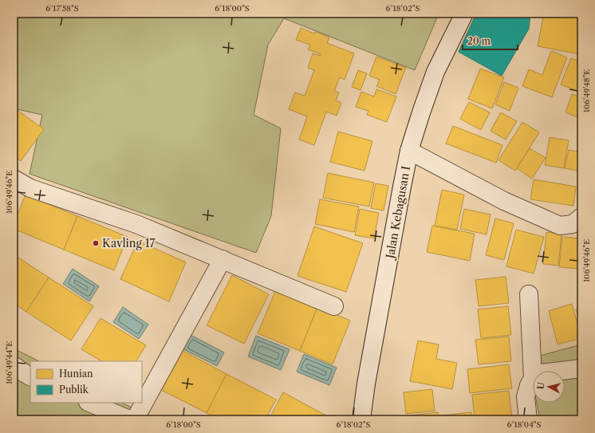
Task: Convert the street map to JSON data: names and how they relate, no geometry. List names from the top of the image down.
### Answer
{
  "streets": {
    "street": ["Jalan Kebagusan I"]
  },
  "places": ["Kavling 17"],
  "legend": ["Hunian", "Publik"],
  "scale_bar": "20 m",
  "north": "left",
  "coordinates": [
    "6°17'58\"S",
    "6°18'00\"S",
    "6°18'02\"S",
    "106°49'48\"E",
    "106°49'46\"E",
    "106°49'44\"E",
    "6°18'04\"S"
  ]
}
